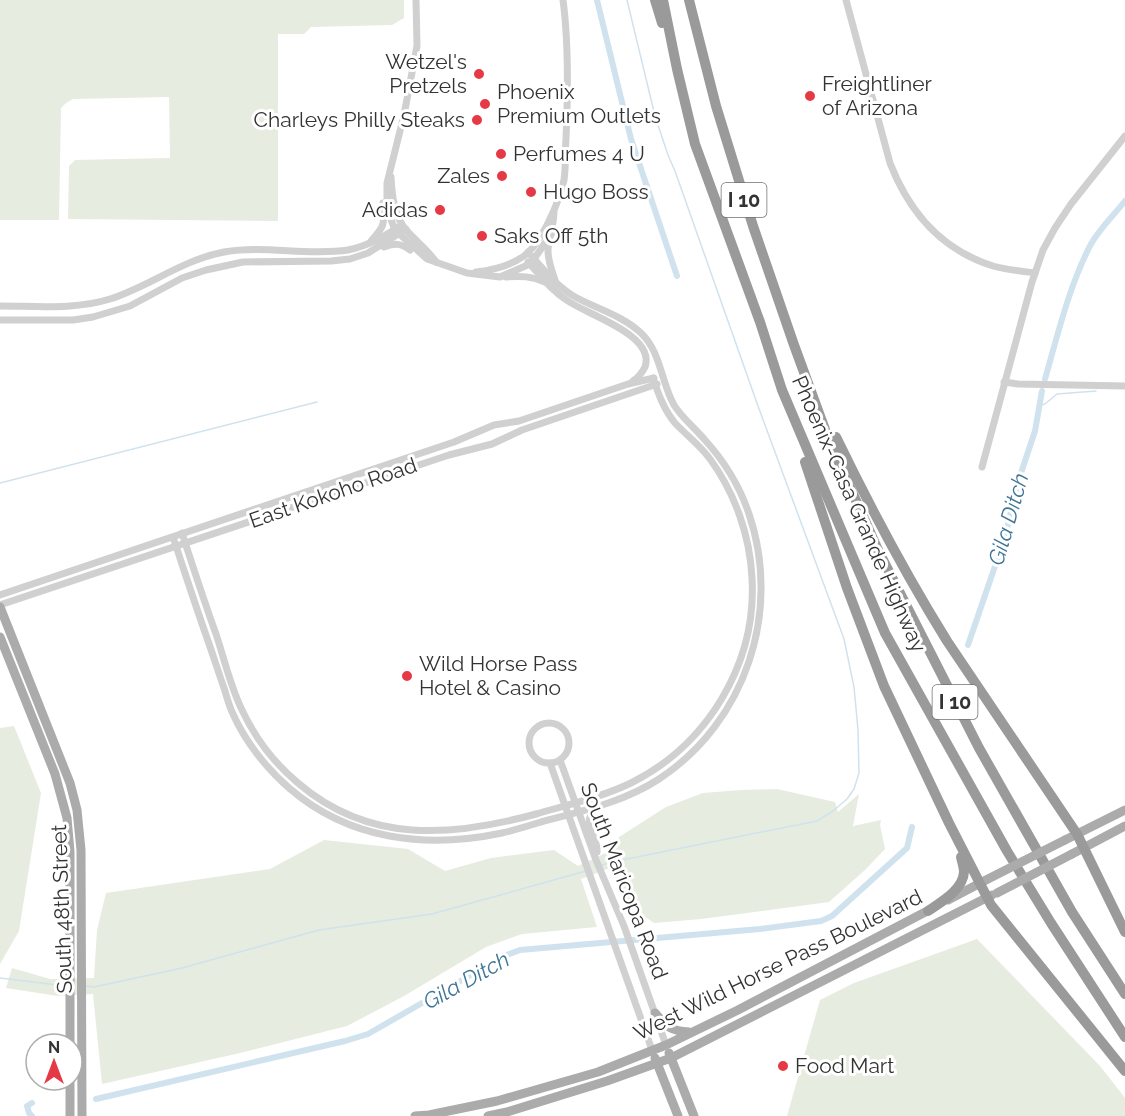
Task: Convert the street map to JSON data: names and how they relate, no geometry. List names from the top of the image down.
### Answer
{
  "streets": {
    "highway": ["I 10", "Phoenix-Casa Grande Highway"],
    "main road": ["South Maricopa Road", "South 48th Street", "West Wild Horse Pass Boulevard"],
    "street": ["East Kokoho Road"]
  },
  "crossings": [
    ["I 10", "Phoenix-Casa Grande Highway"],
    ["East Kokoho Road", "South 48th Street"],
    ["South Maricopa Road", "West Wild Horse Pass Boulevard"]
  ],
  "water": ["Gila Ditch"],
  "places": [
    "Wetzel's Pretzels",
    "Freightliner of Arizona",
    "Phoenix Premium Outlets",
    "Charleys Philly Steaks",
    "Perfumes 4 U",
    "Zales",
    "Hugo Boss",
    "Adidas",
    "Saks Off 5th",
    "Wild Horse Pass Hotel & Casino",
    "Food Mart"
  ],
  "north": "top"
}
